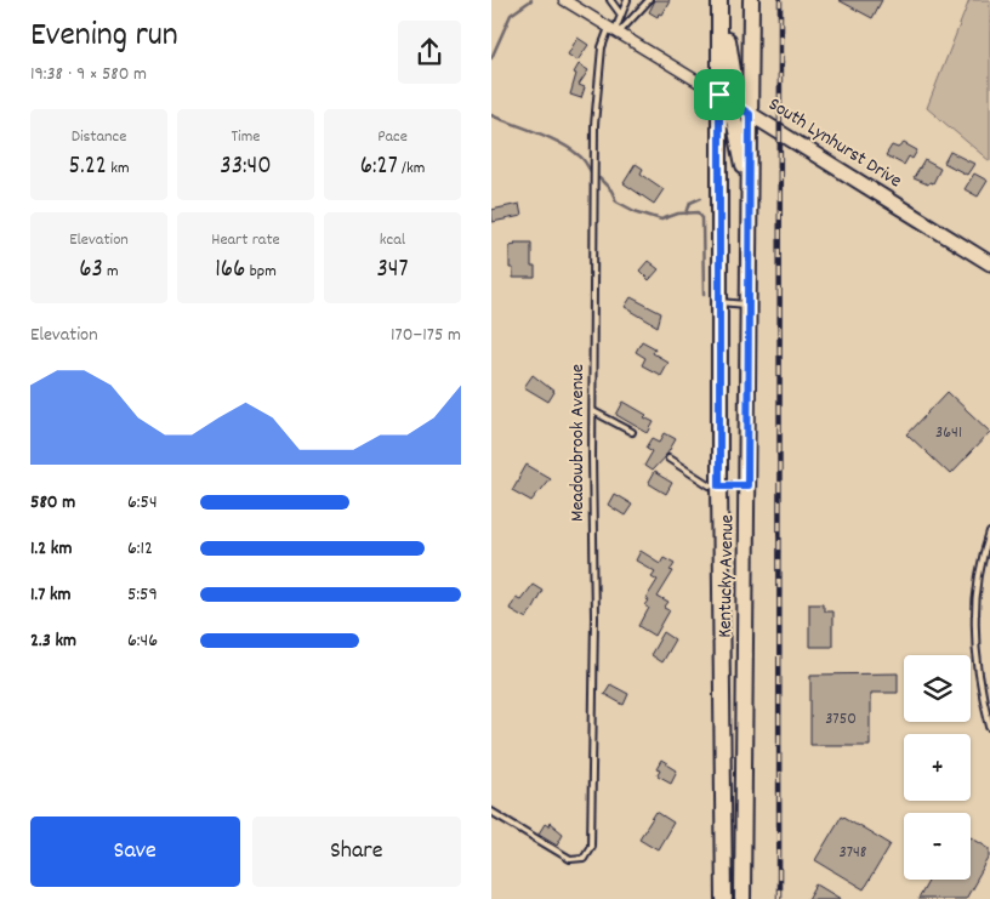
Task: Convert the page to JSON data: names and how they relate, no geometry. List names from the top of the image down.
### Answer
{
  "streets": {
    "main road": ["South Lynhurst Drive", "Kentucky Avenue"],
    "lane": ["Meadowbrook Avenue"]
  },
  "crossings": [
    ["South Lynhurst Drive", "Meadowbrook Avenue"],
    ["South Lynhurst Drive", "Kentucky Avenue"]
  ],
  "house_numbers": ["3641", "3750", "3748"],
  "page": {
    "heading": ["Evening run", "19:38 · 9 × 580 m"],
    "stats": [
      ["Distance", "5.22 km"],
      ["Time", "33:40"],
      ["Pace", "6:27 /km"],
      ["Elevation", "63 m"],
      ["Heart rate", "166 bpm"],
      ["kcal", "347"]
    ],
    "chart": ["Elevation", "170–175 m"],
    "list": [
      {
        "name": "580 m",
        "note": "6:54"
      },
      {
        "name": "1.2 km",
        "note": "6:12"
      },
      {
        "name": "1.7 km",
        "note": "5:59"
      },
      {
        "name": "2.3 km",
        "note": "6:46"
      }
    ],
    "map_buttons": ["+", "−"],
    "buttons": ["Save", "Share"]
  }
}
